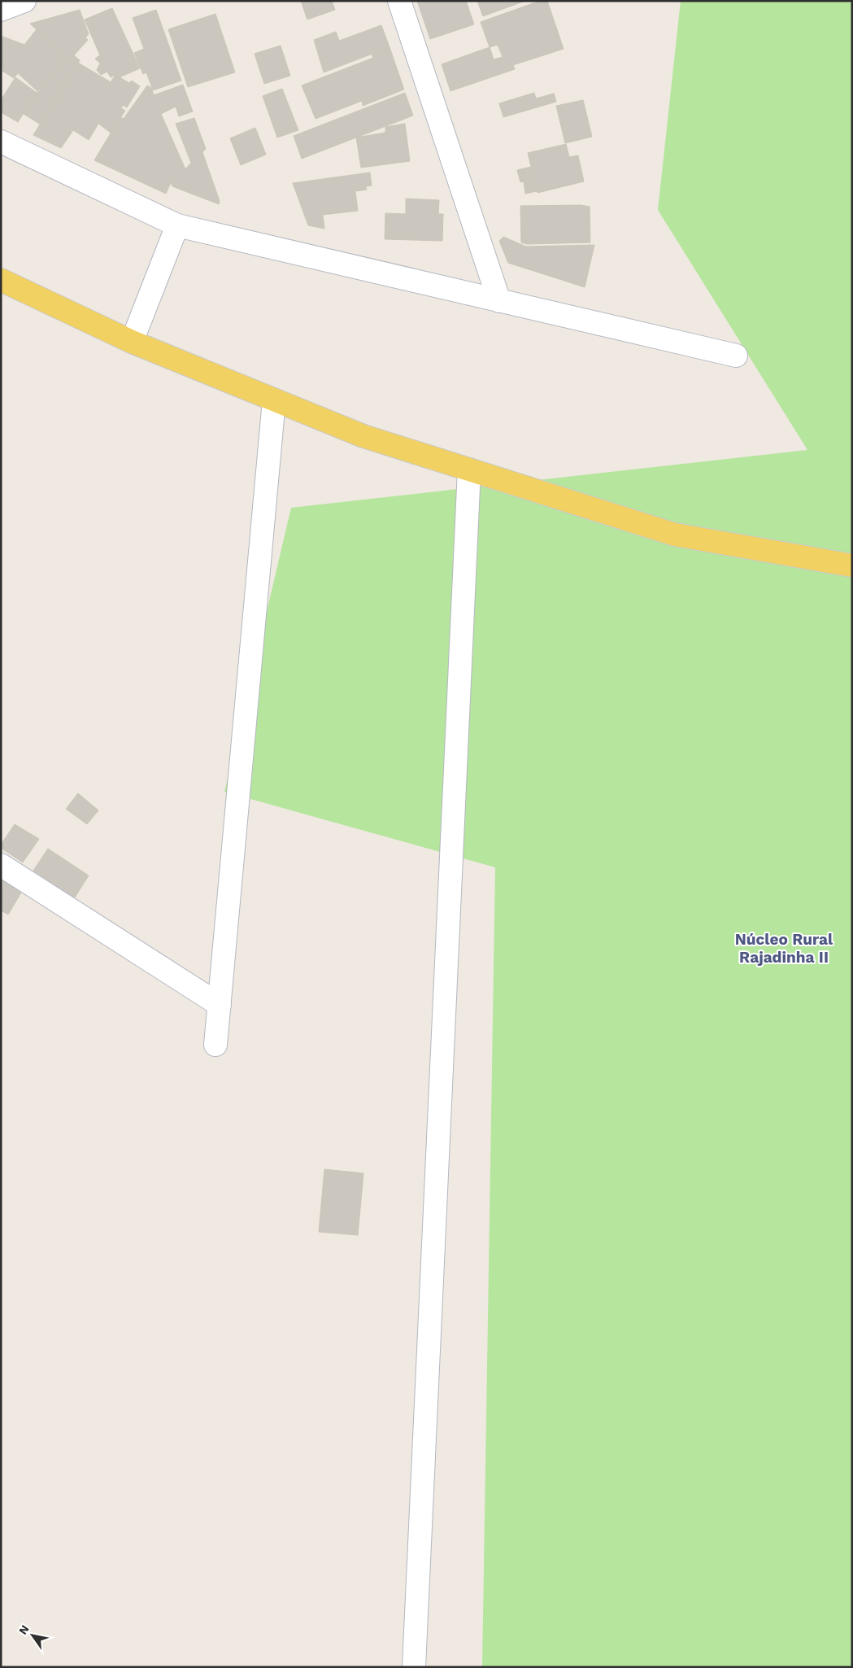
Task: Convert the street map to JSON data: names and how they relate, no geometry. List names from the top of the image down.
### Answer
{
  "districts": ["Núcleo Rural Rajadinha II"],
  "north": "top left"
}
